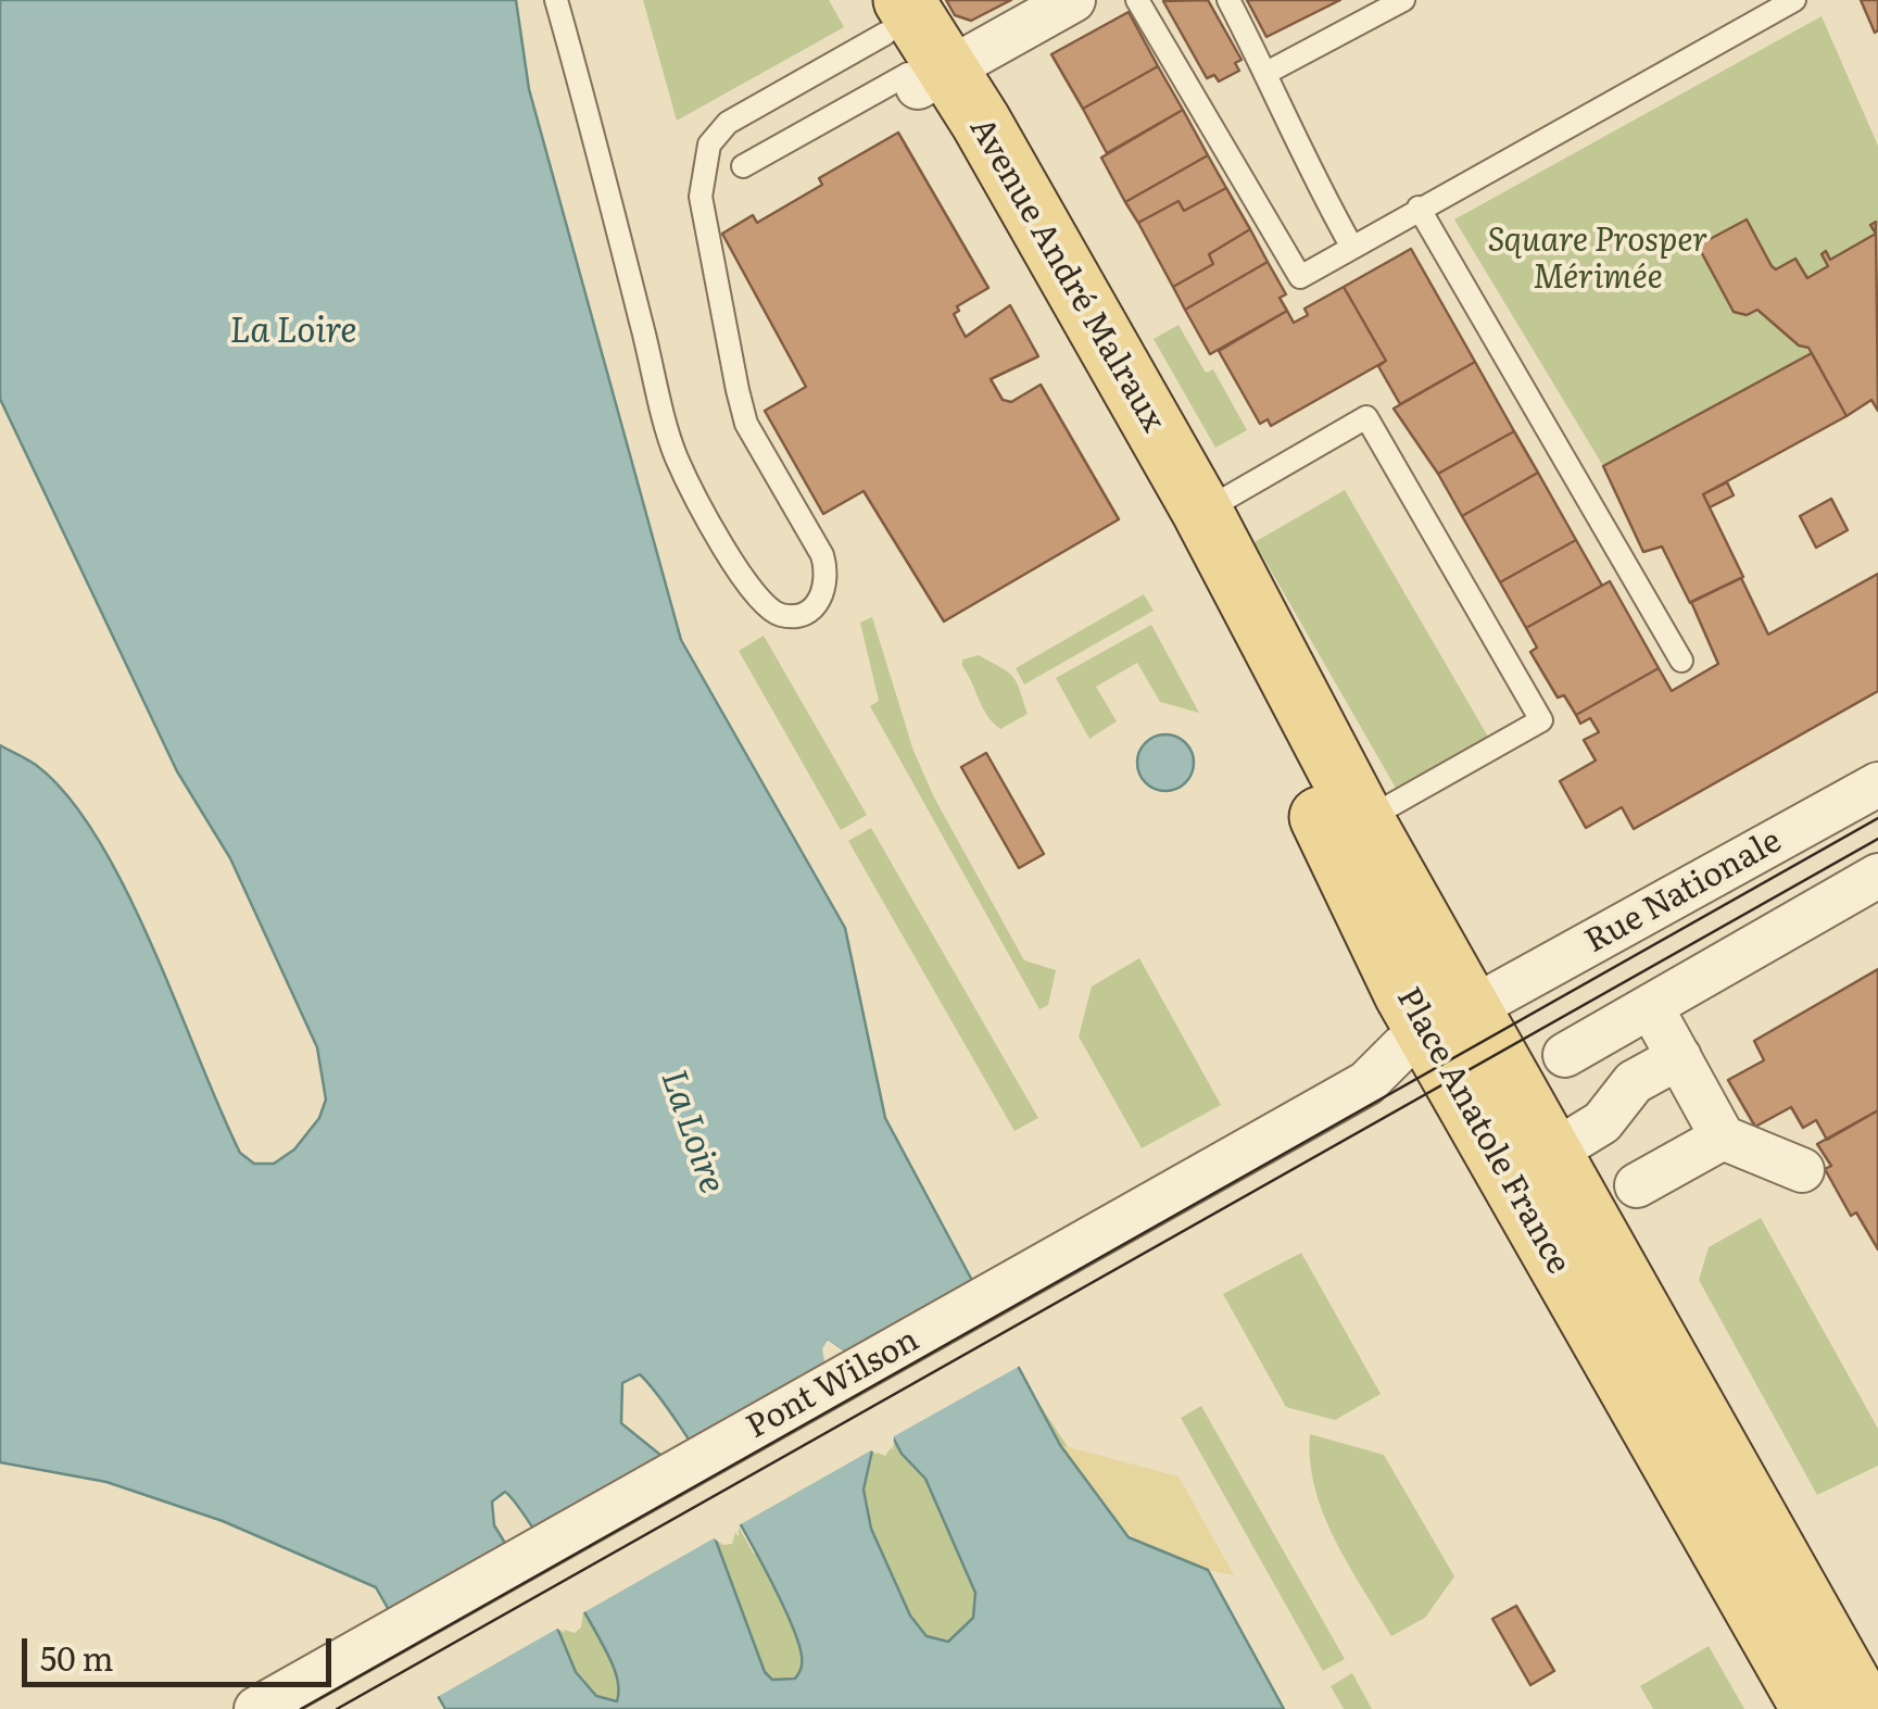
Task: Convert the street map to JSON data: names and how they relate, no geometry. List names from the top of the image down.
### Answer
{
  "streets": {
    "main road": ["Avenue André Malraux", "Place Anatole France"],
    "street": ["Rue Nationale", "Pont Wilson"]
  },
  "crossings": [
    ["Avenue André Malraux", "Place Anatole France"]
  ],
  "water": ["La Loire"],
  "parks": ["Square Prosper Mérimée"],
  "scale_bar": "50 m"
}
